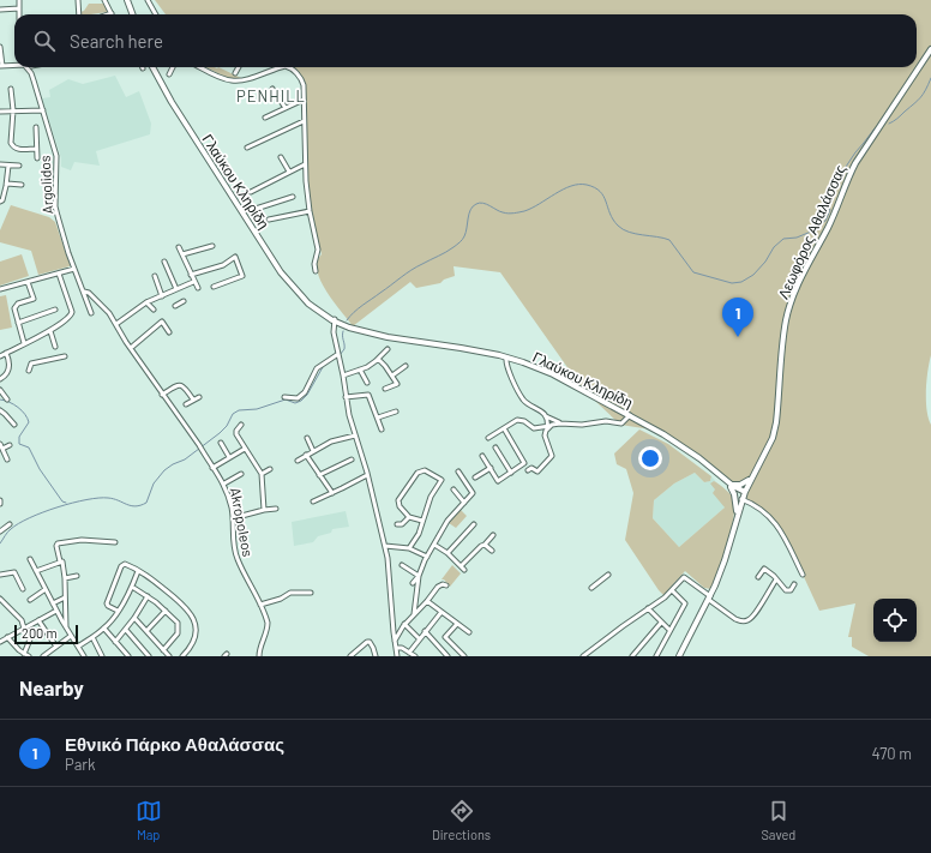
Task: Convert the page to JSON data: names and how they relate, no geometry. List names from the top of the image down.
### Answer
{
  "streets": {
    "main road": ["Γλαύκου Κληρίδη", "Λεωφόρος Αθαλάσσας"],
    "street": ["Argolidos", "Akropoleos"]
  },
  "crossings": [
    ["Γλαύκου Κληρίδη", "Λεωφόρος Αθαλάσσας"],
    ["Argolidos", "Akropoleos"]
  ],
  "districts": ["PENHILL"],
  "scale_bar": "200 m",
  "page": {
    "search": "Search here",
    "pins": "1",
    "scale": "200 m",
    "heading": "Nearby",
    "list": [
      {
        "mark": "1",
        "name": "Εθνικό Πάρκο Αθαλάσσας",
        "note": "Park",
        "value": "470 m"
      }
    ],
    "nav": ["Map", "Directions", "Saved"]
  }
}
